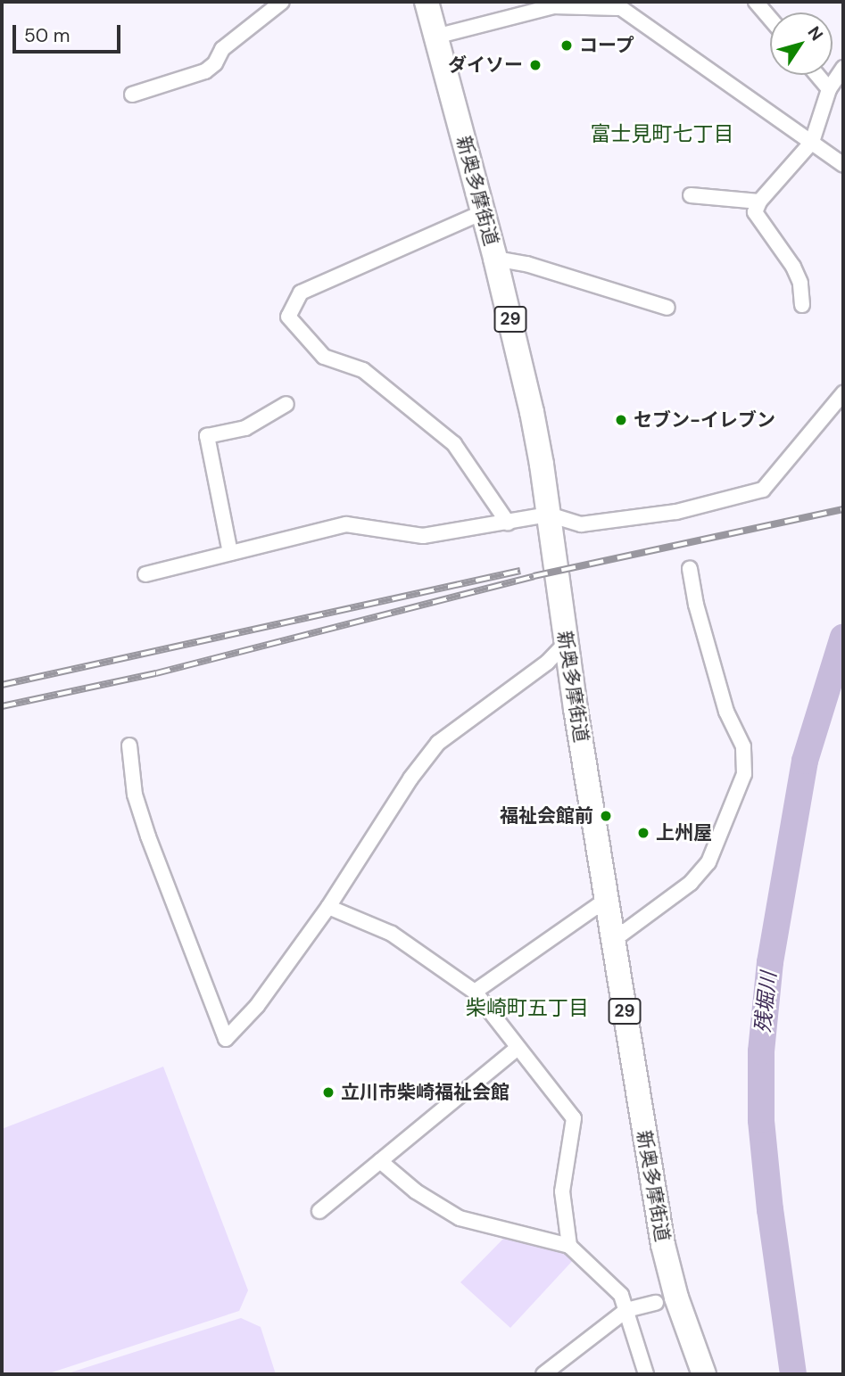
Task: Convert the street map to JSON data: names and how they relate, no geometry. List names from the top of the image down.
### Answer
{
  "streets": {
    "main road": ["新奥多摩街道", "29"]
  },
  "districts": ["富士見町七丁目", "柴崎町五丁目"],
  "water": ["残堀川"],
  "places": [
    "コープ",
    "ダイソー",
    "セブン-イレブン",
    "福祉会館前",
    "上州屋",
    "立川市柴崎福祉会館"
  ],
  "scale_bar": "50 m",
  "north": "top right"
}
